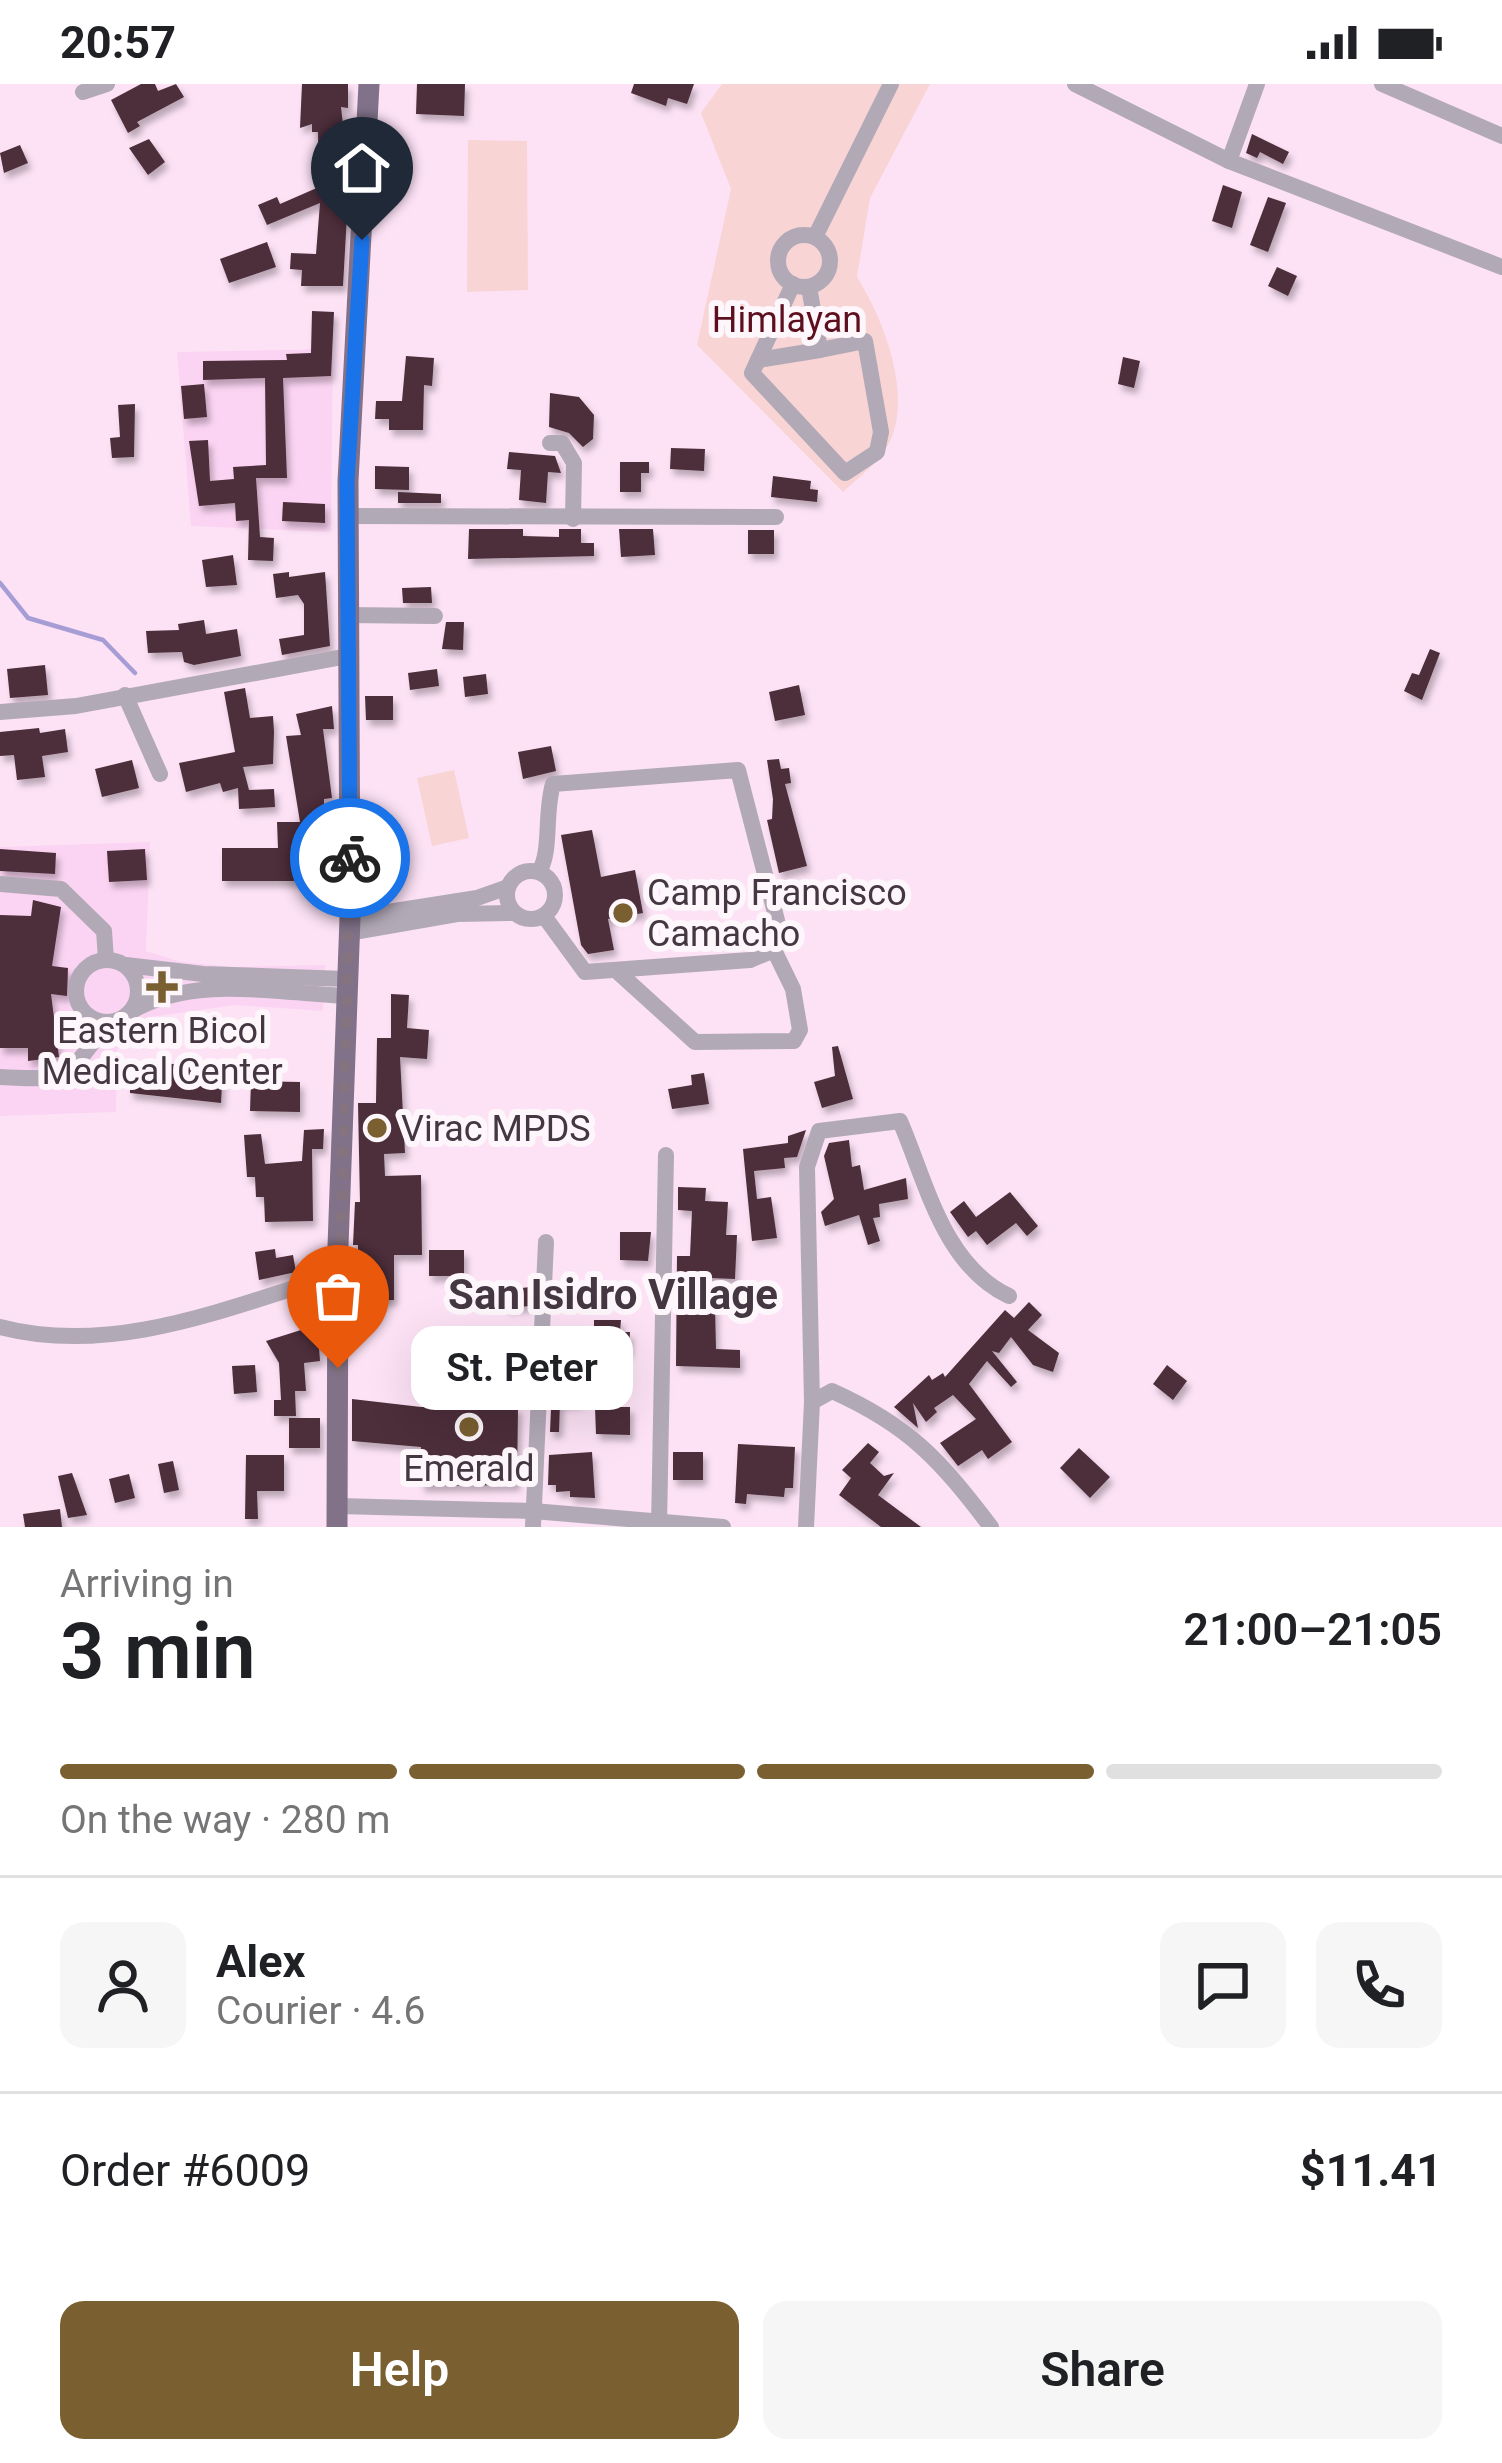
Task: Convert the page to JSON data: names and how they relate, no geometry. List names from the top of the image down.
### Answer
{
  "districts": ["San Isidro Village"],
  "parks": ["Himlayan"],
  "places": {
    "other": [
      "Camp Francisco Camacho",
      "Virac MPDS",
      "St. Peter",
      "Emerald"
    ],
    "health": ["Eastern Bicol Medical Center"]
  },
  "page": {
    "status": "20:57",
    "bubble": "St. Peter",
    "heading": ["3 min", "Arriving in", "21:00–21:05"],
    "panel": [
      "Alex",
      "Courier · 4.6",
      "Order #6009",
      "$11.41"
    ],
    "bar": "On the way · 280 m",
    "buttons": ["Help", "Share"]
  }
}
